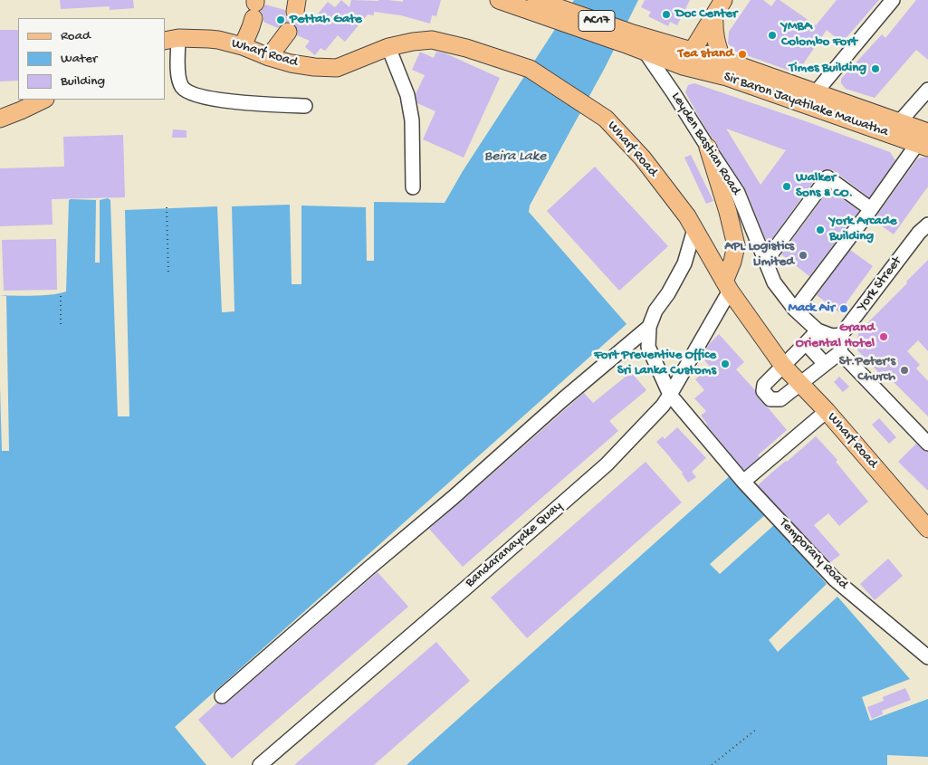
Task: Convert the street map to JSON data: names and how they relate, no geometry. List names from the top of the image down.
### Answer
{
  "streets": {
    "main road": ["AC17", "Wharf Road", "Sir Baron Jayatilake Mawatha"],
    "street": [
      "Leyden Bastian Road",
      "York Street",
      "Bandaranayake Quay",
      "Temporary Road"
    ]
  },
  "crossings": [
    ["AC17", "Sir Baron Jayatilake Mawatha"],
    ["AC17", "Leyden Bastian Road"],
    ["Wharf Road", "Bandaranayake Quay"],
    ["Bandaranayake Quay", "Temporary Road"]
  ],
  "water": ["Beira Lake"],
  "places": [
    "Doc Center",
    "Pettah Gate",
    "YMBA Colombo Fort",
    "Tea stand",
    "Times Building",
    "Walker Sons & CO.",
    "York Arcade Building",
    "APL Logistics Limited",
    "Mack Air",
    "Grand Oriental Hotel",
    "Fort Preventive Office Sri Lanka Customs",
    "St.Peter's Church"
  ],
  "legend": ["Road", "Water", "Building"]
}
